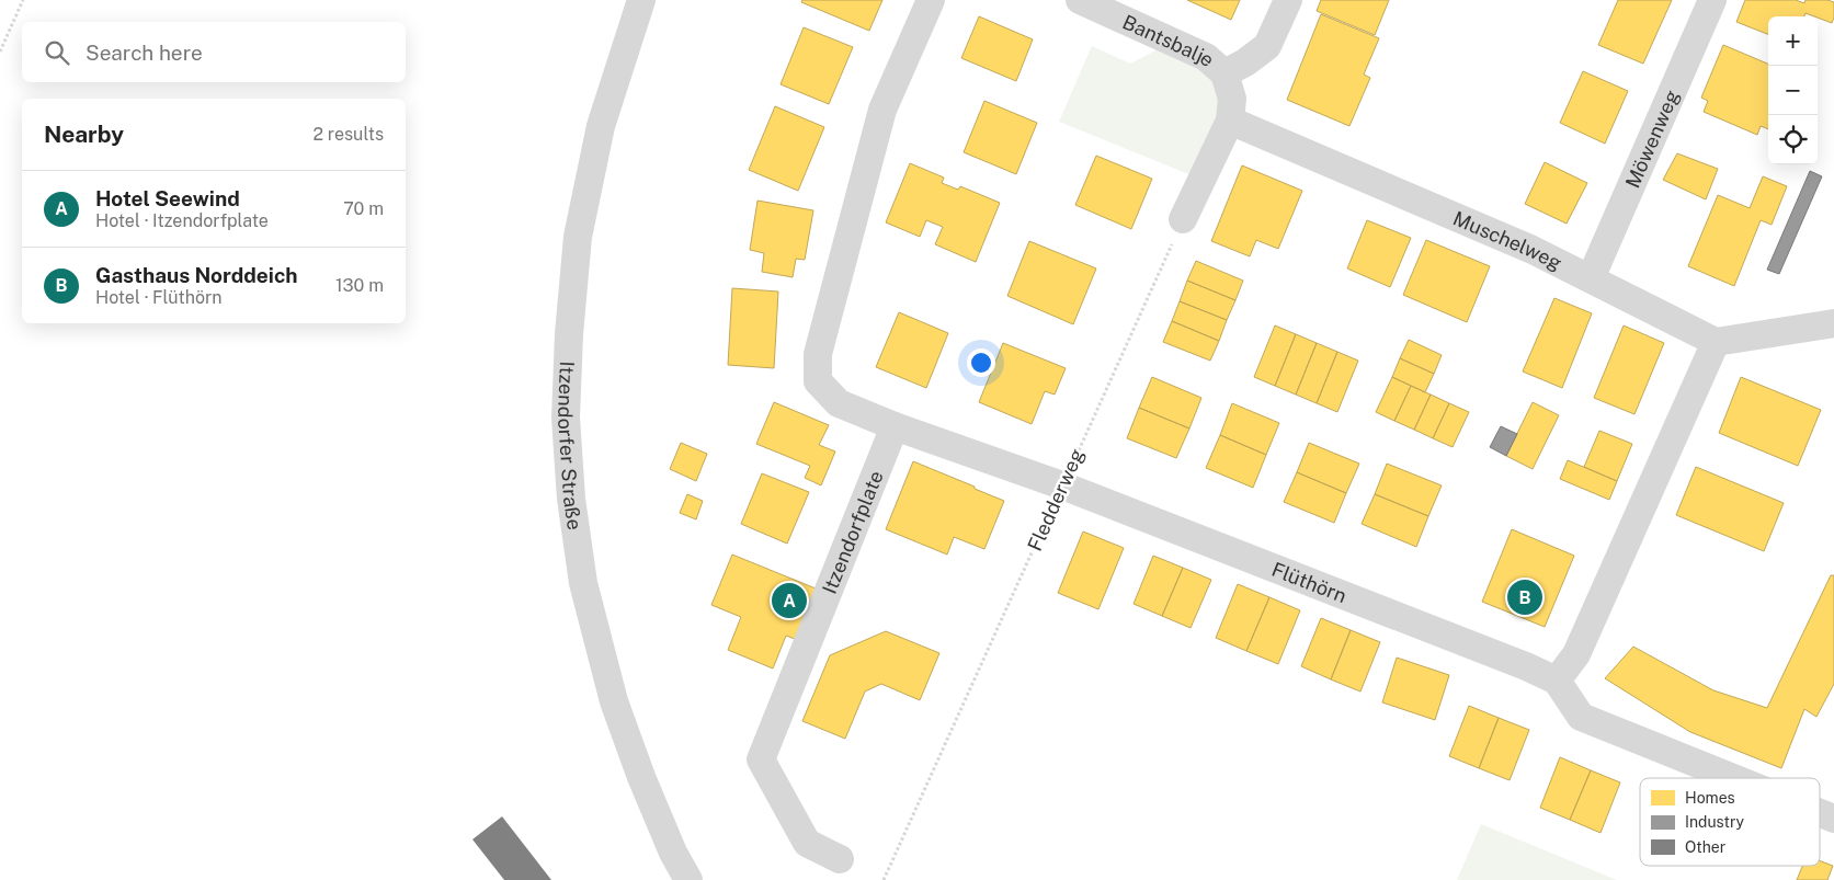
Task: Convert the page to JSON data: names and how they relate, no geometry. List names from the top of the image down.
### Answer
{
  "streets": {
    "street": [
      "Bantsbalje",
      "Möwenweg",
      "Muschelweg",
      "Itzendorfer Straße",
      "Itzendorfplate",
      "Flüthörn"
    ],
    "path": ["Fledderweg"]
  },
  "crossings": [
    ["Möwenweg", "Muschelweg"],
    ["Fledderweg", "Flüthörn"]
  ],
  "legend": ["Homes", "Industry", "Other"],
  "page": {
    "map_buttons": ["+", "−"],
    "search": "Search here",
    "heading": ["Nearby", "2 results"],
    "list": [
      {
        "mark": "A",
        "name": "Hotel Seewind",
        "note": "Hotel · Itzendorfplate",
        "value": "70 m"
      },
      {
        "mark": "B",
        "name": "Gasthaus Norddeich",
        "note": "Hotel · Flüthörn",
        "value": "130 m"
      }
    ],
    "pins": ["B", "A"]
  }
}
